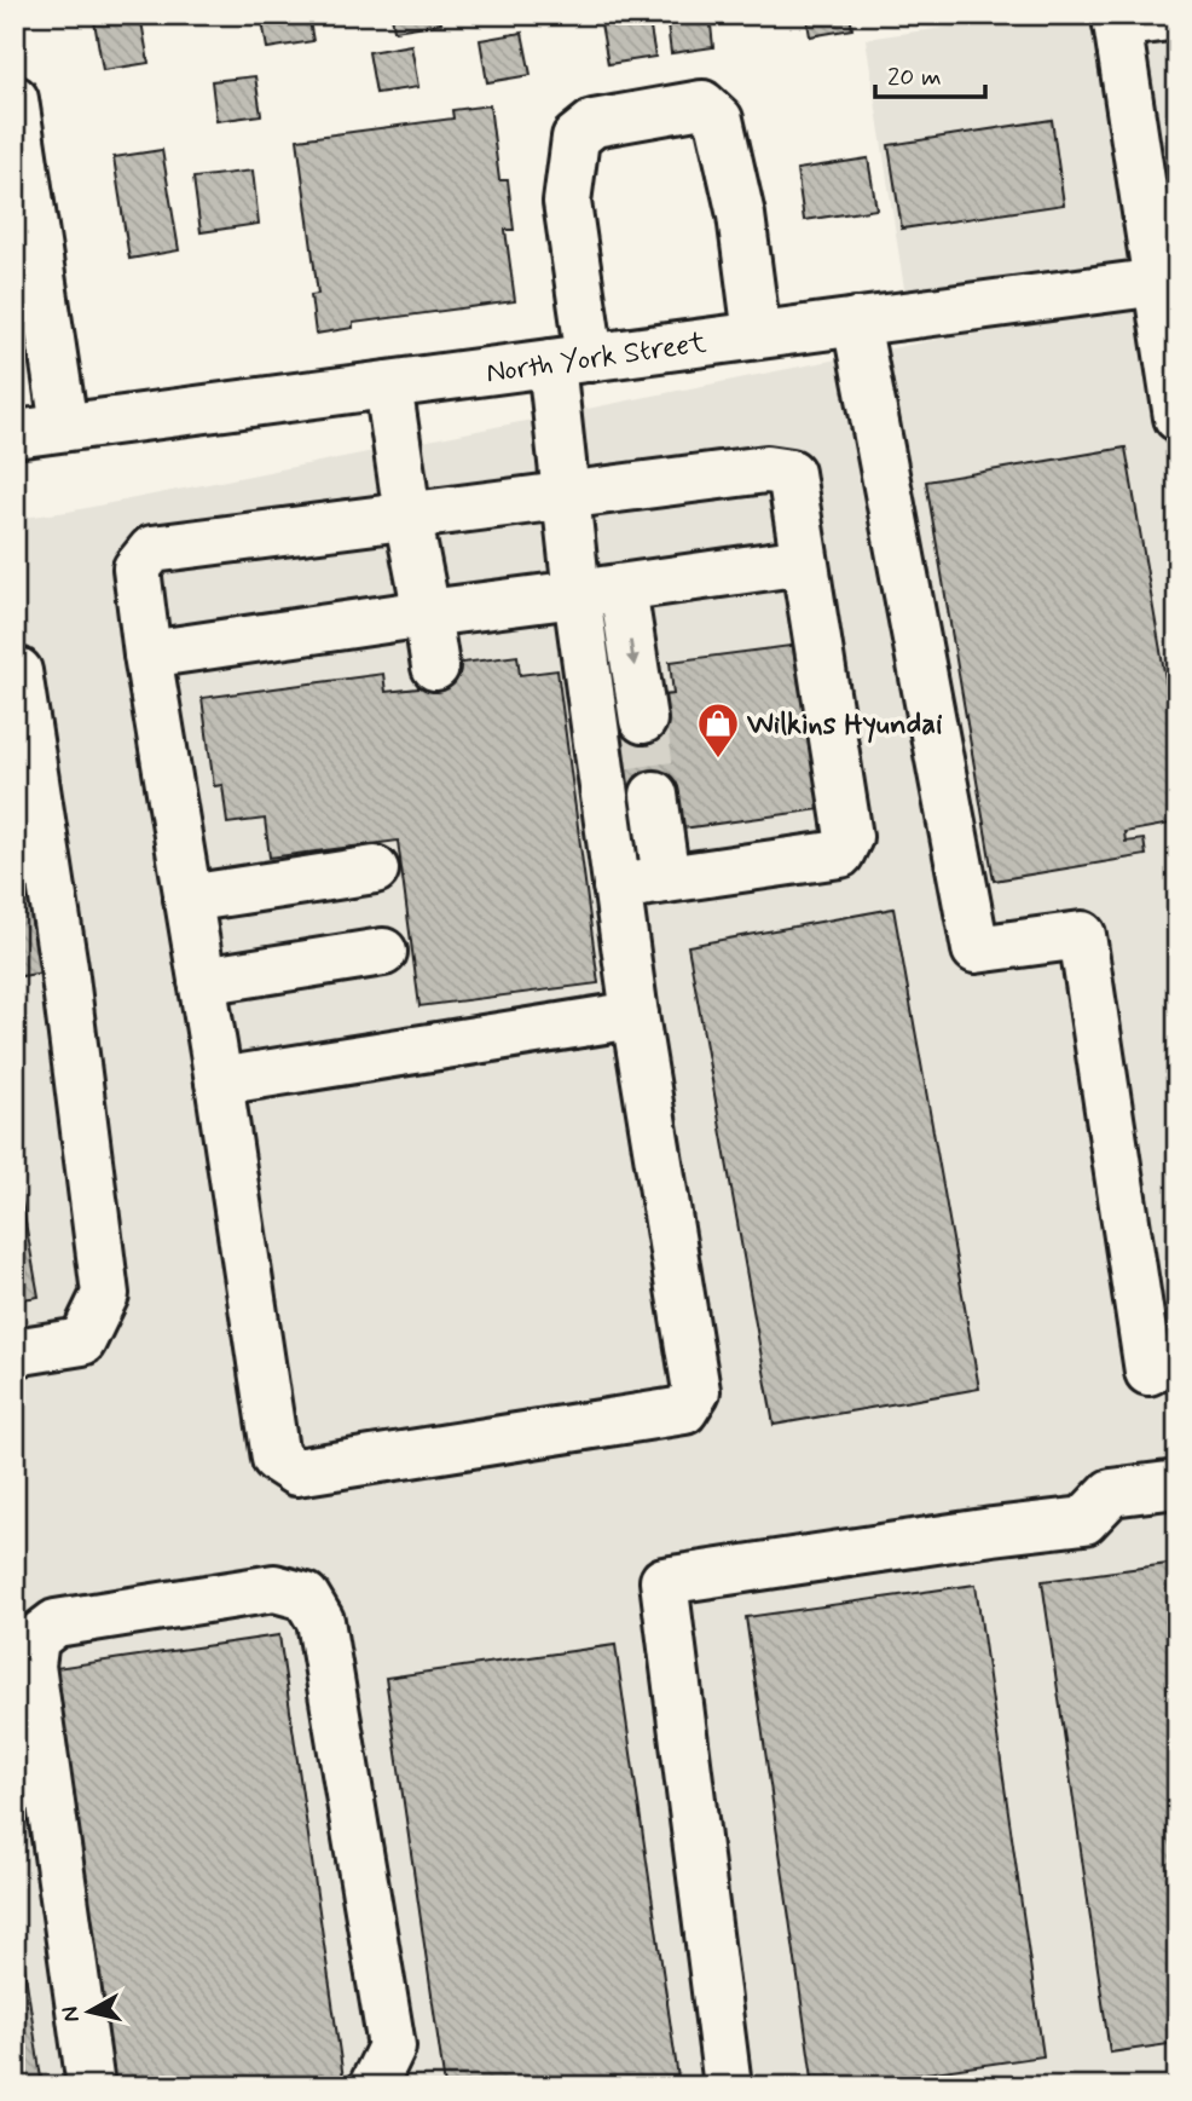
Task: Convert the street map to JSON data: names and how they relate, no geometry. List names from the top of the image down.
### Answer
{
  "streets": {
    "main road": ["North York Street"]
  },
  "places": {
    "shop": ["Wilkins Hyundai"]
  },
  "scale_bar": "20 m",
  "north": "left"
}
